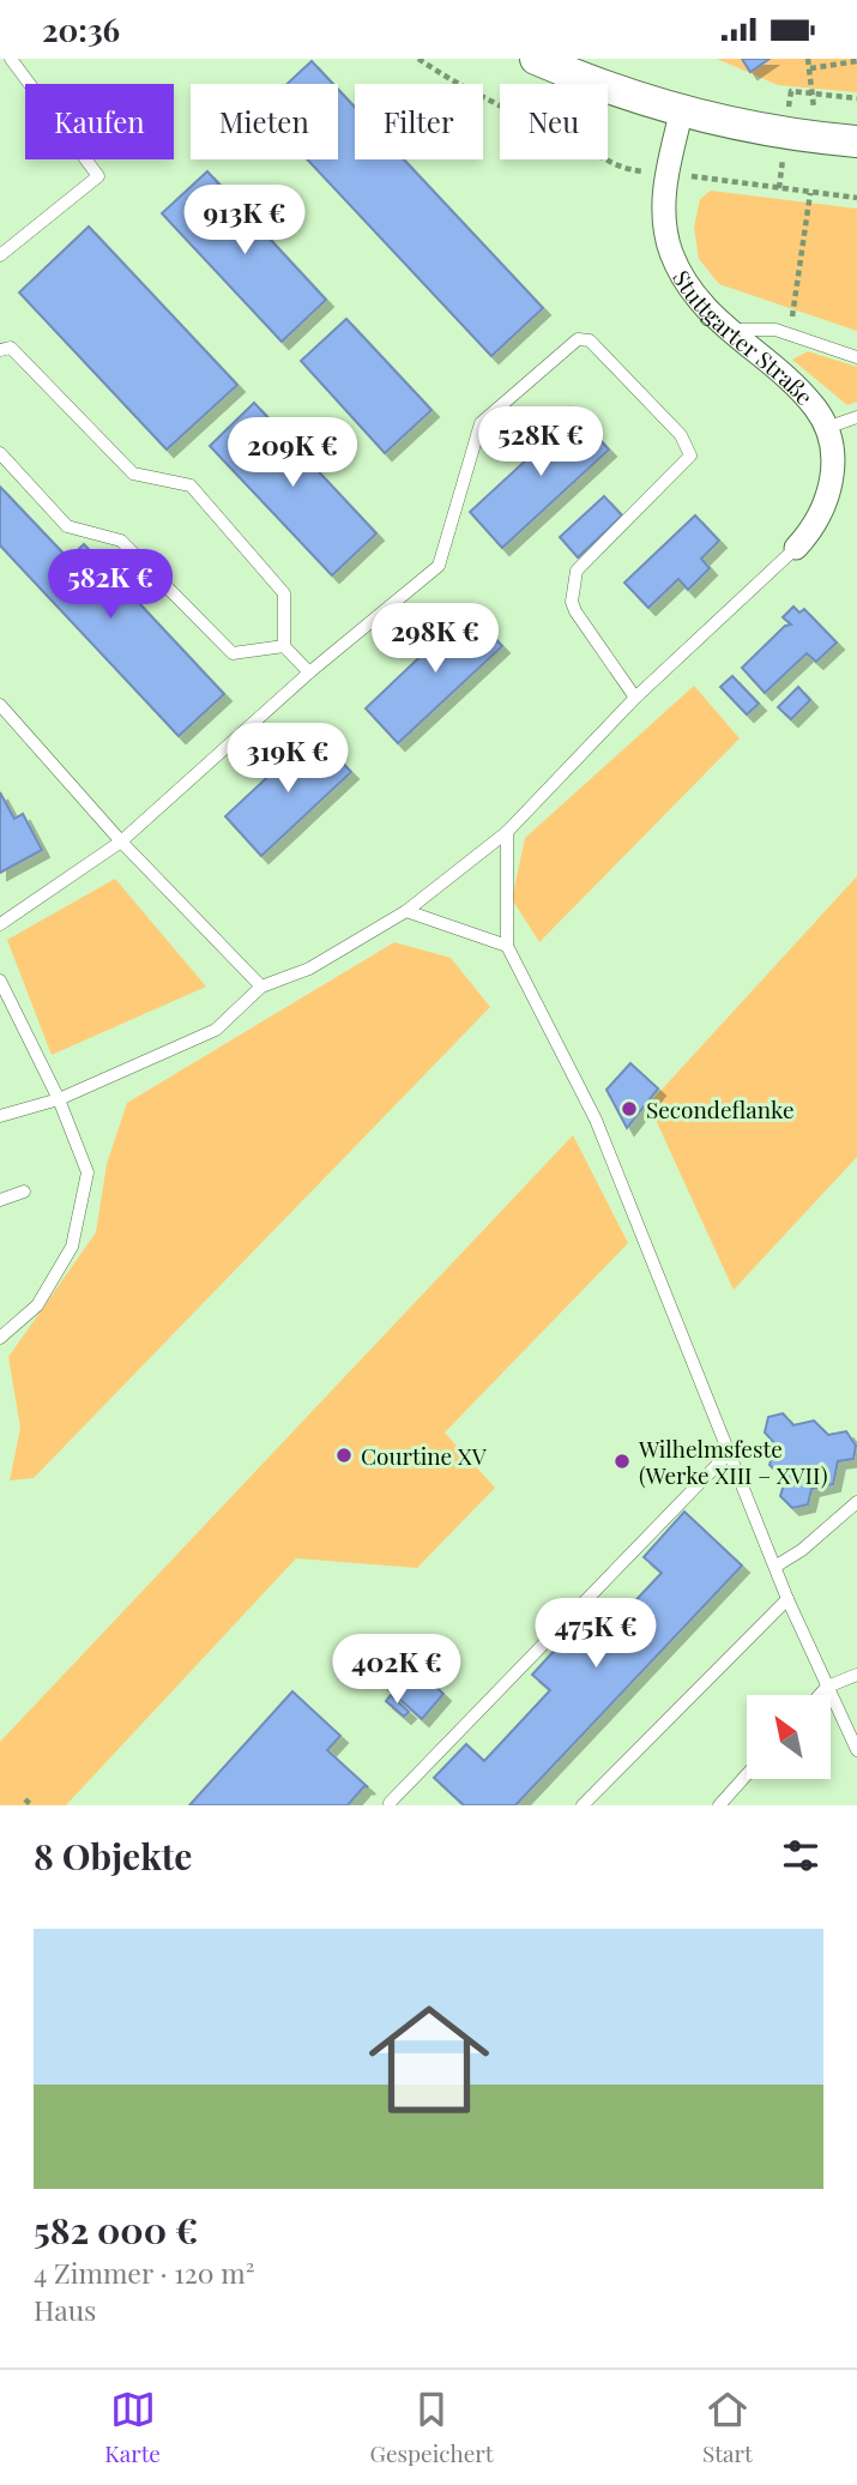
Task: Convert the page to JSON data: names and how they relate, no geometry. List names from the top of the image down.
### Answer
{
  "streets": {
    "street": ["Stuttgarter Straße"]
  },
  "places": ["Secondeflanke", "Courtine XV", "Wilhelmsfeste (Werke XIII – XVII)"],
  "north": "top left",
  "page": {
    "status": "20:36",
    "chip": [
      "Kaufen",
      "Mieten",
      "Filter",
      "Neu"
    ],
    "price": [
      "913K €",
      "528K €",
      "209K €",
      "582K €",
      "298K €",
      "319K €",
      "475K €",
      "402K €"
    ],
    "heading": "8 Objekte",
    "list": [
      {
        "name": "582 000 €",
        "note": "4 Zimmer · 120 m² · Haus"
      }
    ],
    "tabs": ["Karte", "Gespeichert", "Start"]
  }
}
